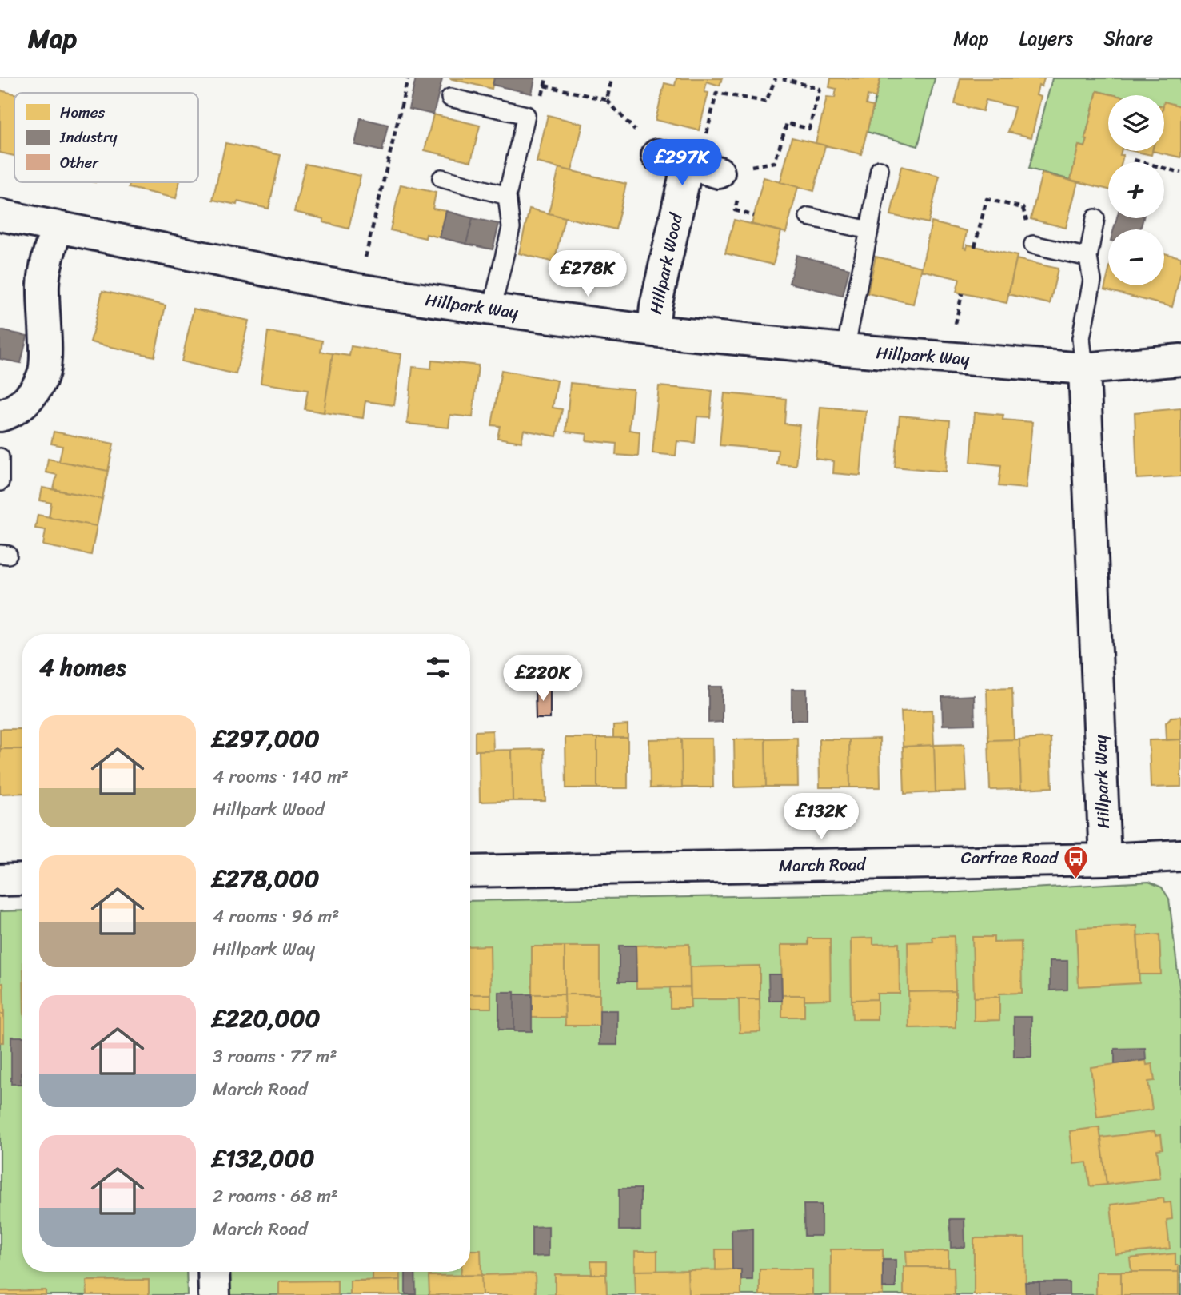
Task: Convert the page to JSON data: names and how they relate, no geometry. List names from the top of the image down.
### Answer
{
  "streets": {
    "street": ["Hillpark Wood", "Hillpark Way", "March Road"]
  },
  "crossings": [
    ["Hillpark Wood", "Hillpark Way"],
    ["Hillpark Way", "March Road"]
  ],
  "places": {
    "bus stop": ["Carfrae Road"]
  },
  "legend": ["Homes", "Industry", "Other"],
  "page": {
    "header": "Map",
    "nav": ["Map", "Layers", "Share"],
    "map_buttons": ["+", "−"],
    "price": [
      "£297K",
      "£278K",
      "£220K",
      "£132K"
    ],
    "heading": "4 homes",
    "list": [
      {
        "name": "£297,000",
        "note": "4 rooms · 140 m² · Hillpark Wood"
      },
      {
        "name": "£278,000",
        "note": "4 rooms · 96 m² · Hillpark Way"
      },
      {
        "name": "£220,000",
        "note": "3 rooms · 77 m² · March Road"
      },
      {
        "name": "£132,000",
        "note": "2 rooms · 68 m² · March Road"
      }
    ]
  }
}
